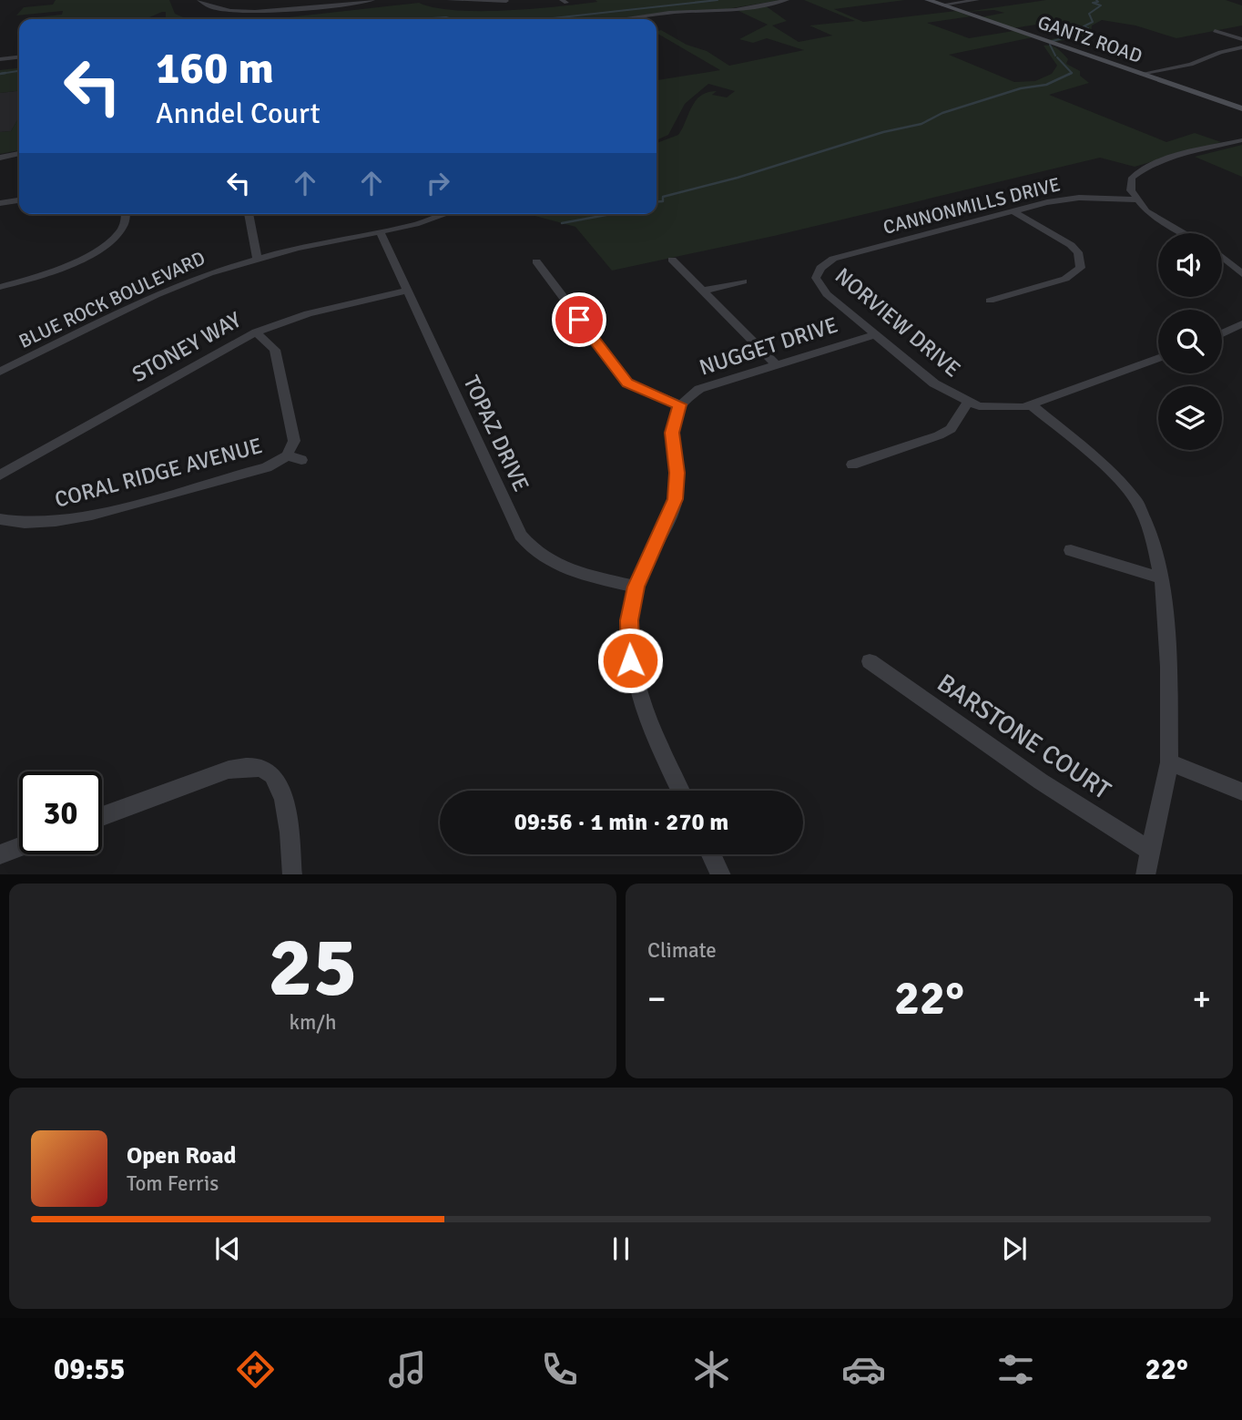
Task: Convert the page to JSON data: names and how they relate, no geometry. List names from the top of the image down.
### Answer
{
  "streets": {
    "main road": ["GANTZ ROAD"],
    "street": [
      "CANNONMILLS DRIVE",
      "BLUE ROCK BOULEVARD",
      "NORVIEW DRIVE",
      "NUGGET DRIVE",
      "STONEY WAY",
      "TOPAZ DRIVE",
      "CORAL RIDGE AVENUE",
      "BARSTONE COURT"
    ]
  },
  "crossings": [
    ["CANNONMILLS DRIVE", "NORVIEW DRIVE"],
    ["BLUE ROCK BOULEVARD", "TOPAZ DRIVE"],
    ["NORVIEW DRIVE", "NUGGET DRIVE"],
    ["STONEY WAY", "TOPAZ DRIVE"]
  ],
  "page": {
    "turn": ["160 m", "Anndel Court"],
    "limit": "30",
    "trip": "09:56 · 1 min · 270 m",
    "tile": [
      ["25", "km/h"],
      "Climate"
    ],
    "heat": ["−", "22°", "+"],
    "song": ["Open Road", "Tom Ferris"],
    "tabs": ["09:55", "22°"]
  }
}
